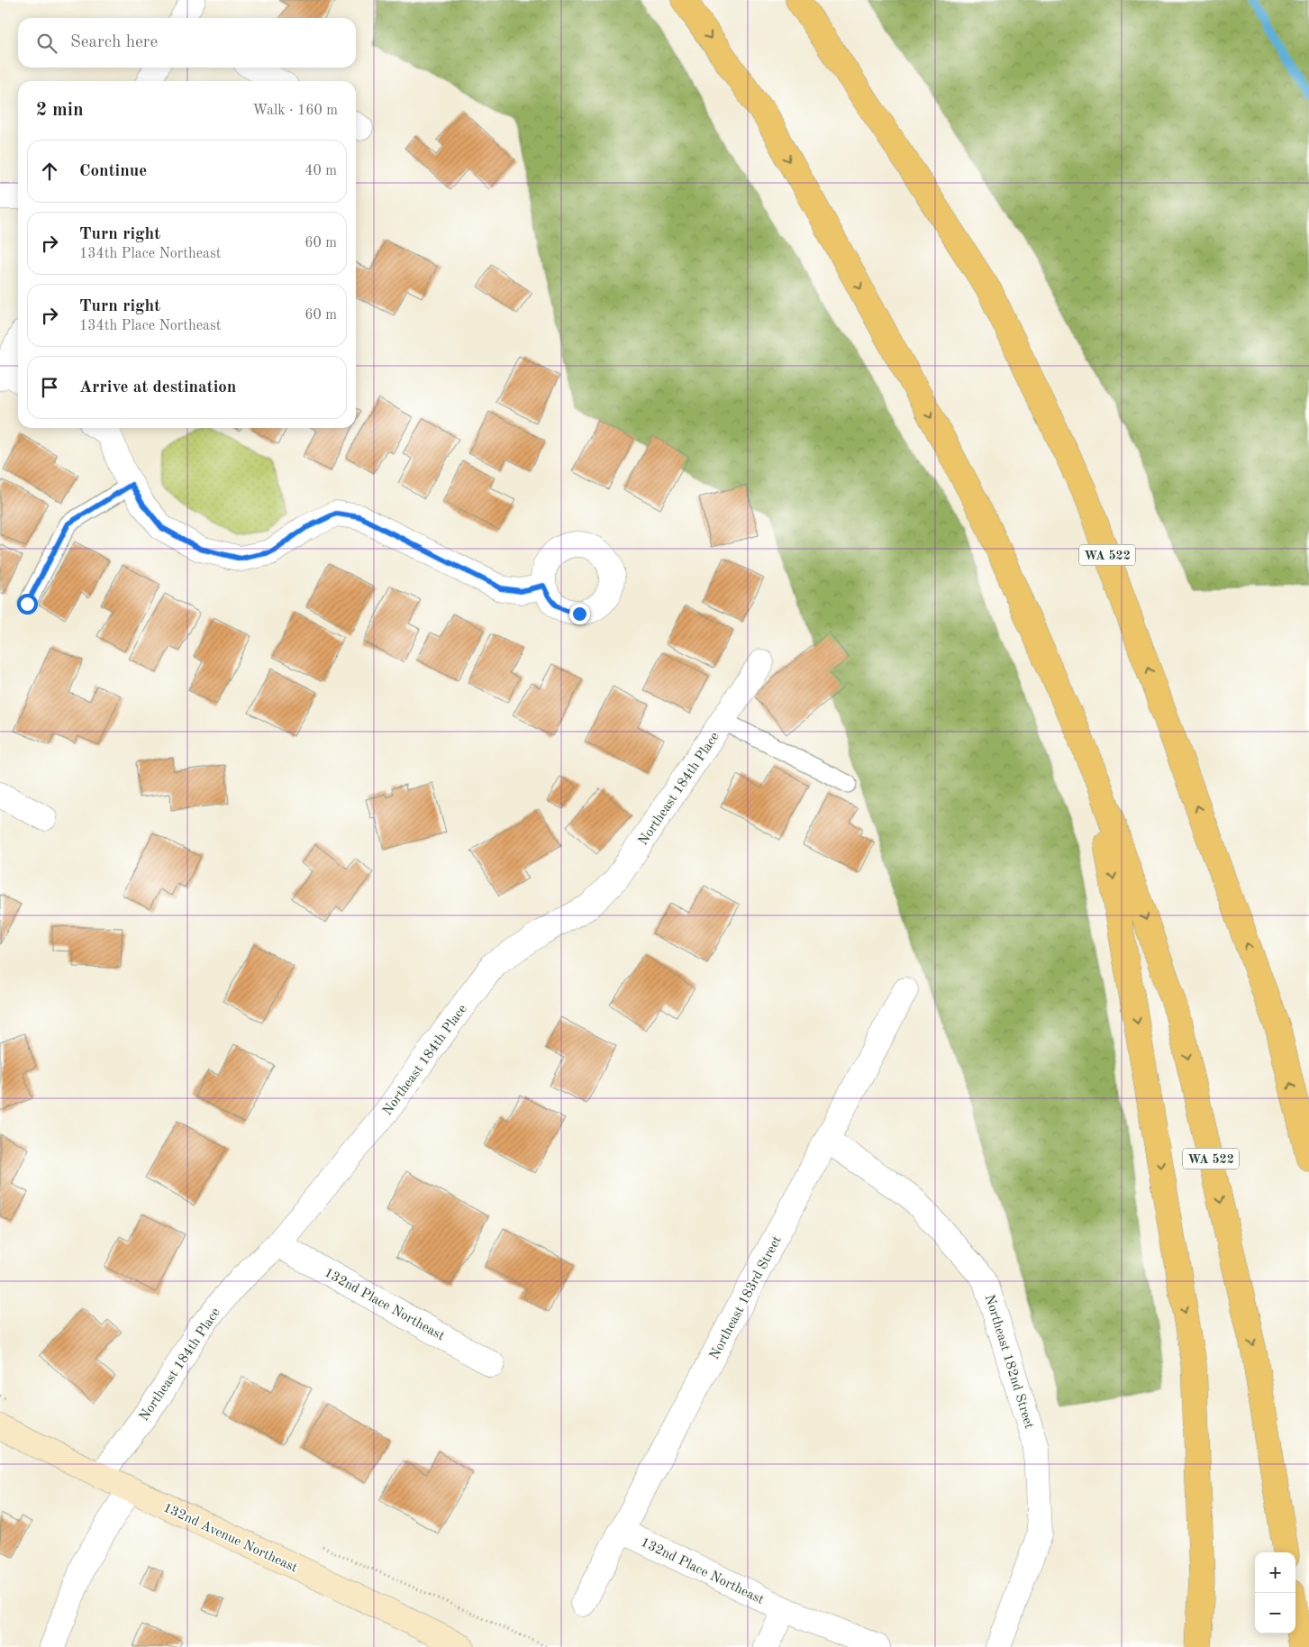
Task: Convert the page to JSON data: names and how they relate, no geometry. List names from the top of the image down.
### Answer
{
  "streets": {
    "highway": ["WA 522"],
    "street": [
      "Northeast 184th Place",
      "Northeast 183rd Street",
      "132nd Place Northeast",
      "Northeast 182nd Street",
      "132nd Avenue Northeast"
    ]
  },
  "crossings": [
    ["Northeast 184th Place", "132nd Place Northeast"],
    ["Northeast 184th Place", "132nd Avenue Northeast"],
    ["Northeast 183rd Street", "132nd Place Northeast"],
    ["Northeast 183rd Street", "Northeast 182nd Street"]
  ],
  "page": {
    "search": "Search here",
    "heading": ["2 min", "Walk · 160 m"],
    "list": [
      ["Continue", "40 m"],
      ["Turn right", "134th Place Northeast", "60 m"],
      ["Turn right", "134th Place Northeast", "60 m"],
      "Arrive at destination"
    ],
    "map_buttons": ["+", "−"]
  }
}
